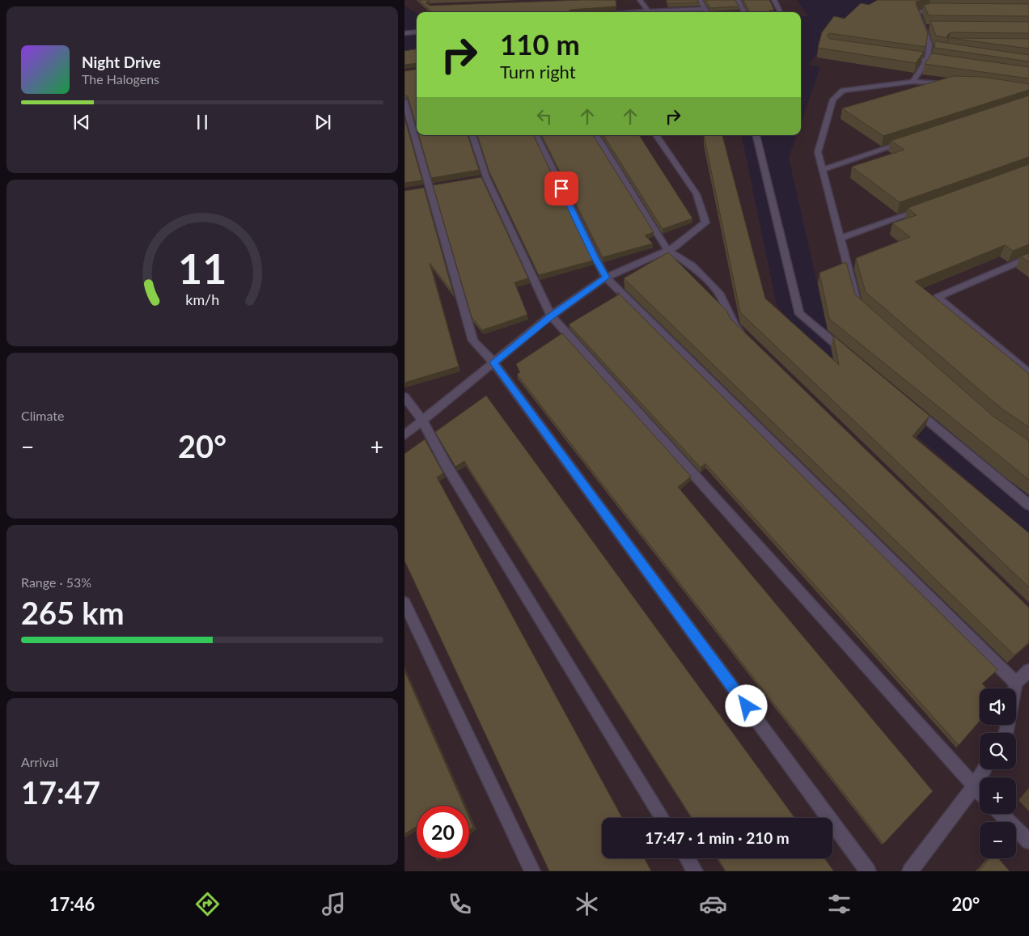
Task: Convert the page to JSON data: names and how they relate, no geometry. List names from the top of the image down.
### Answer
{
  "page": {
    "turn": ["110 m", "Turn right"],
    "song": ["Night Drive", "The Halogens"],
    "tile": [
      "Climate",
      ["Range · 53%", "265 km"],
      ["Arrival", "17:47"]
    ],
    "heat": ["−", "20°", "+"],
    "map_buttons": ["+", "−"],
    "limit": "20",
    "trip": "17:47 · 1 min · 210 m",
    "tabs": ["17:46", "20°"],
    "gauge": ["11", "km/h"]
  }
}
